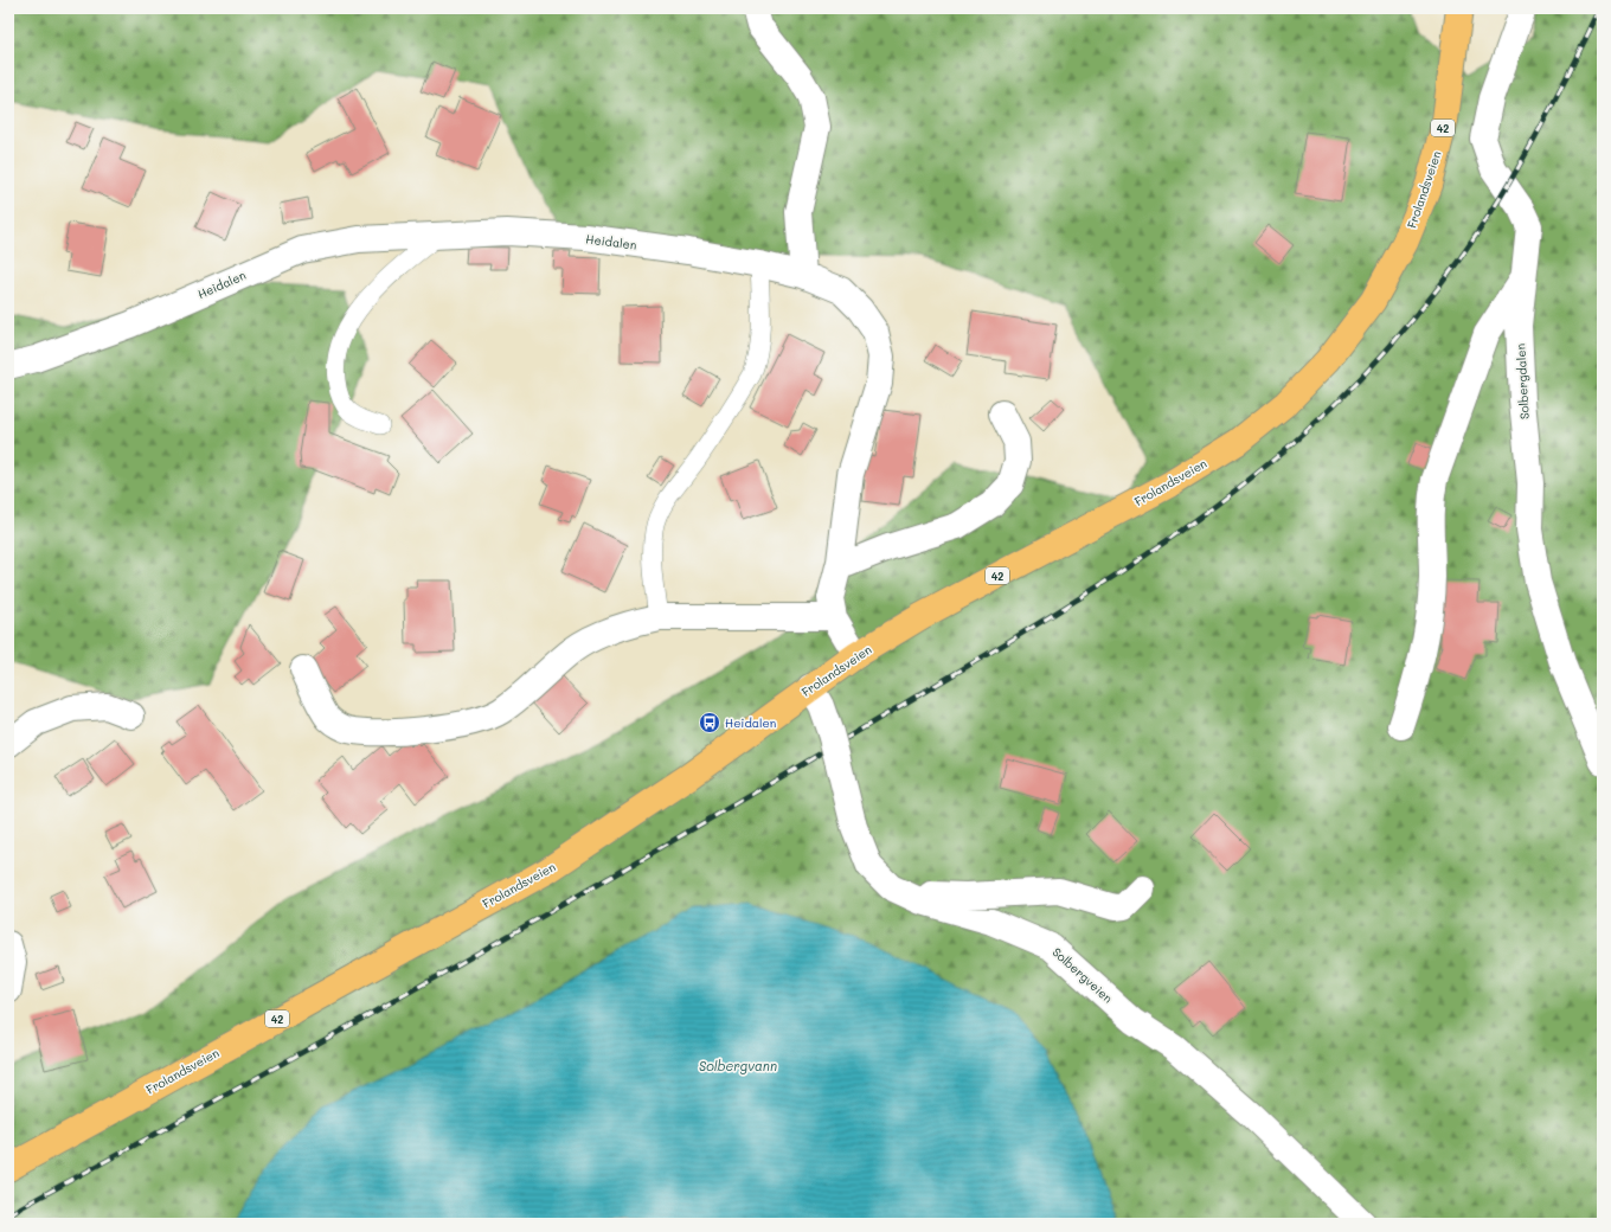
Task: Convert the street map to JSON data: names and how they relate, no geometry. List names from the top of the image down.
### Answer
{
  "streets": {
    "main road": ["42", "Frolandsveien"],
    "street": ["Heidalen", "Solbergdalen", "Solbergveien"]
  },
  "crossings": [
    ["Frolandsveien", "Heidalen"],
    ["Frolandsveien", "Solbergveien"]
  ],
  "water": ["Solbergvann"],
  "places": {
    "bus stop": ["Heidalen"]
  }
}
